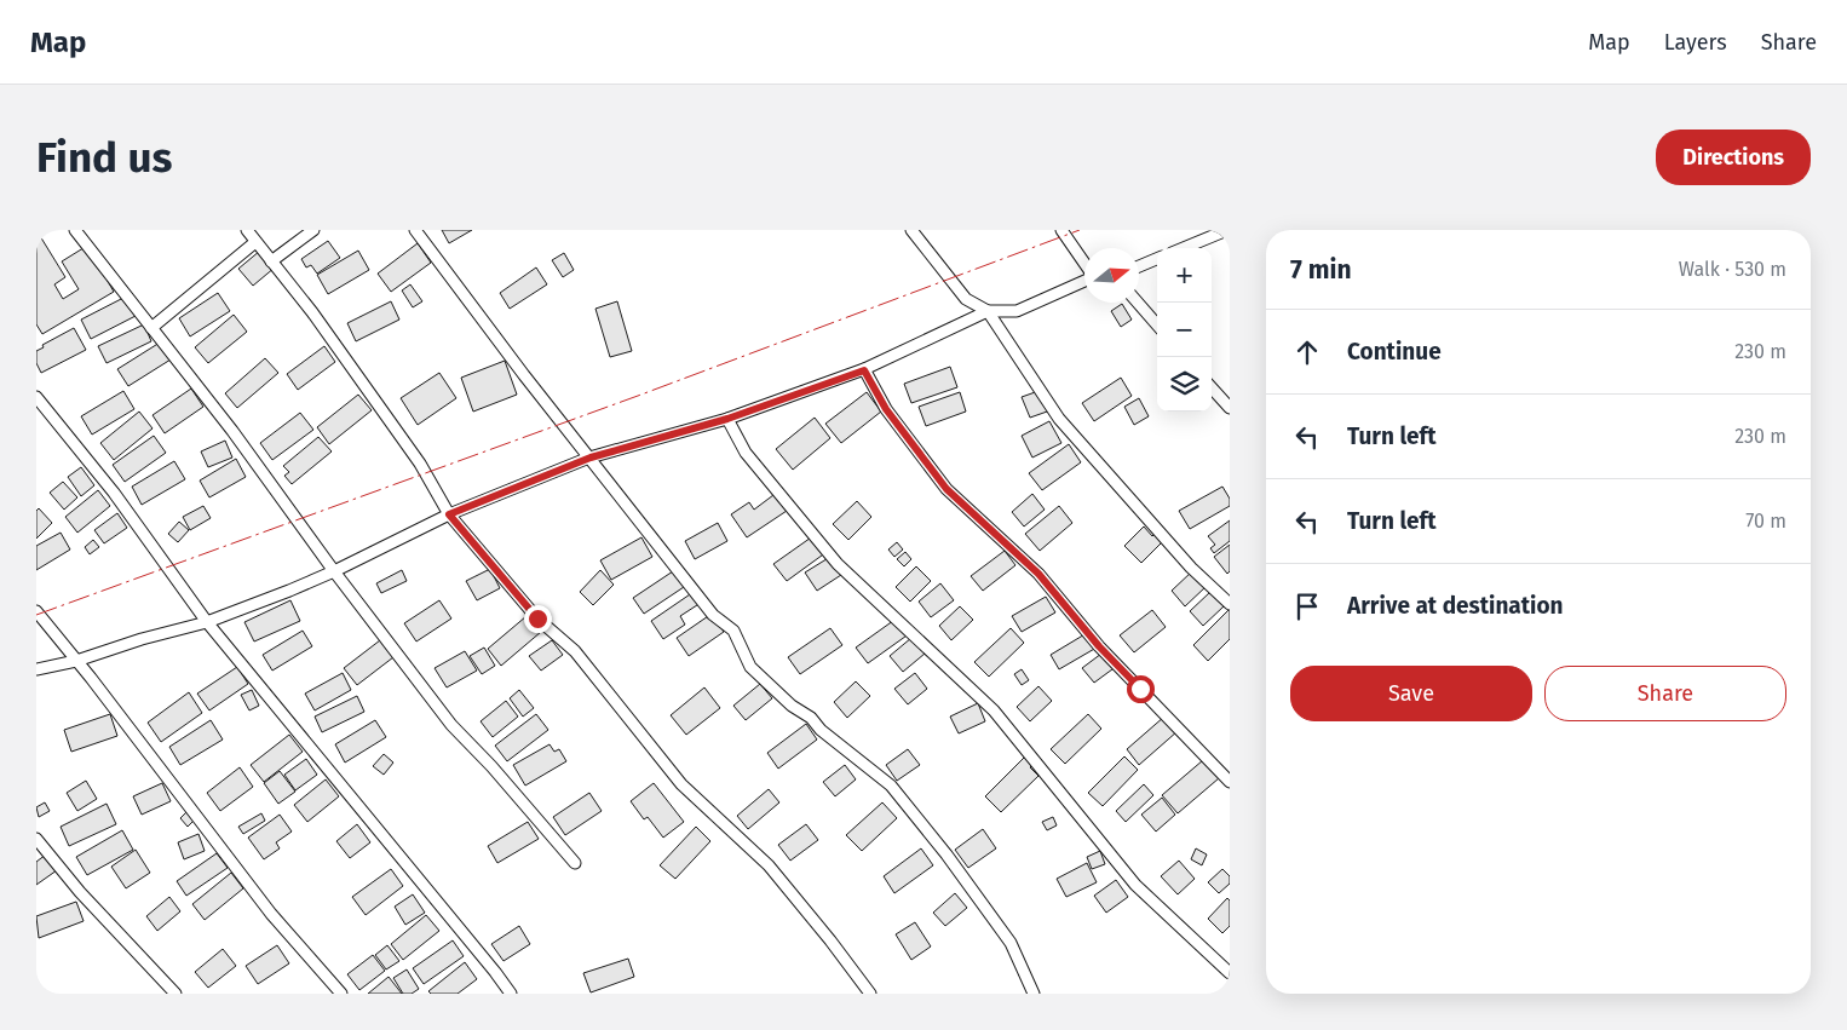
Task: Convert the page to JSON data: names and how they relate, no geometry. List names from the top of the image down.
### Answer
{
  "north": "right",
  "page": {
    "header": "Map",
    "nav": ["Map", "Layers", "Share"],
    "buttons": [
      "Directions",
      ["Save", "Share"]
    ],
    "title": "Find us",
    "heading": ["7 min", "Walk · 530 m"],
    "map_buttons": ["+", "−"],
    "list": [
      ["Continue", "230 m"],
      ["Turn left", "230 m"],
      ["Turn left", "70 m"],
      "Arrive at destination"
    ]
  }
}
